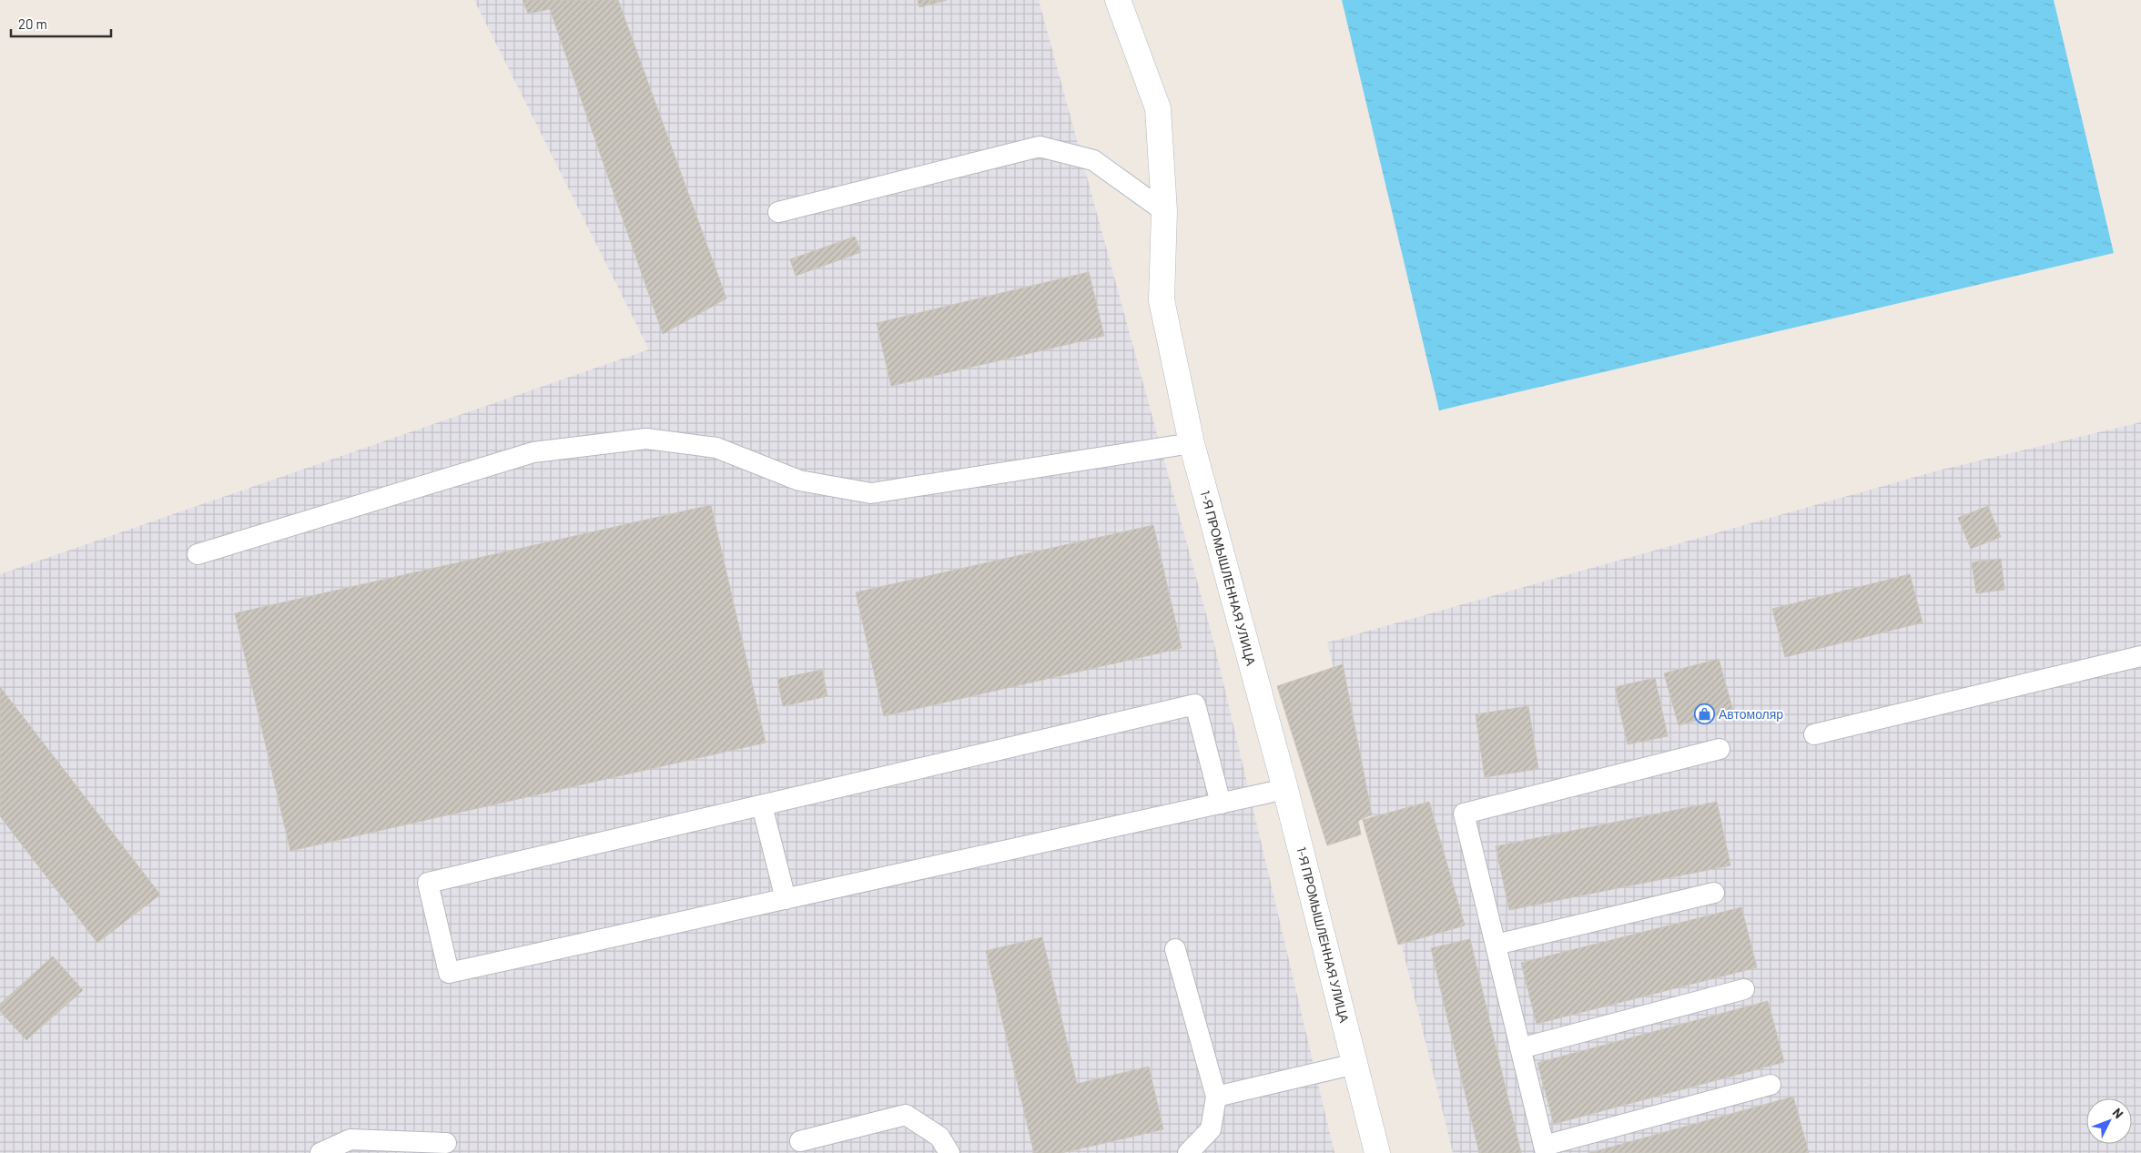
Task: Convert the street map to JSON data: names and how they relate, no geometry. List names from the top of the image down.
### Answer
{
  "streets": {
    "street": ["1-Я ПРОМЫШЛЕННАЯ УЛИЦА"]
  },
  "places": {
    "shop": ["Автомоляр"]
  },
  "scale_bar": "20 m",
  "north": "top right"
}
